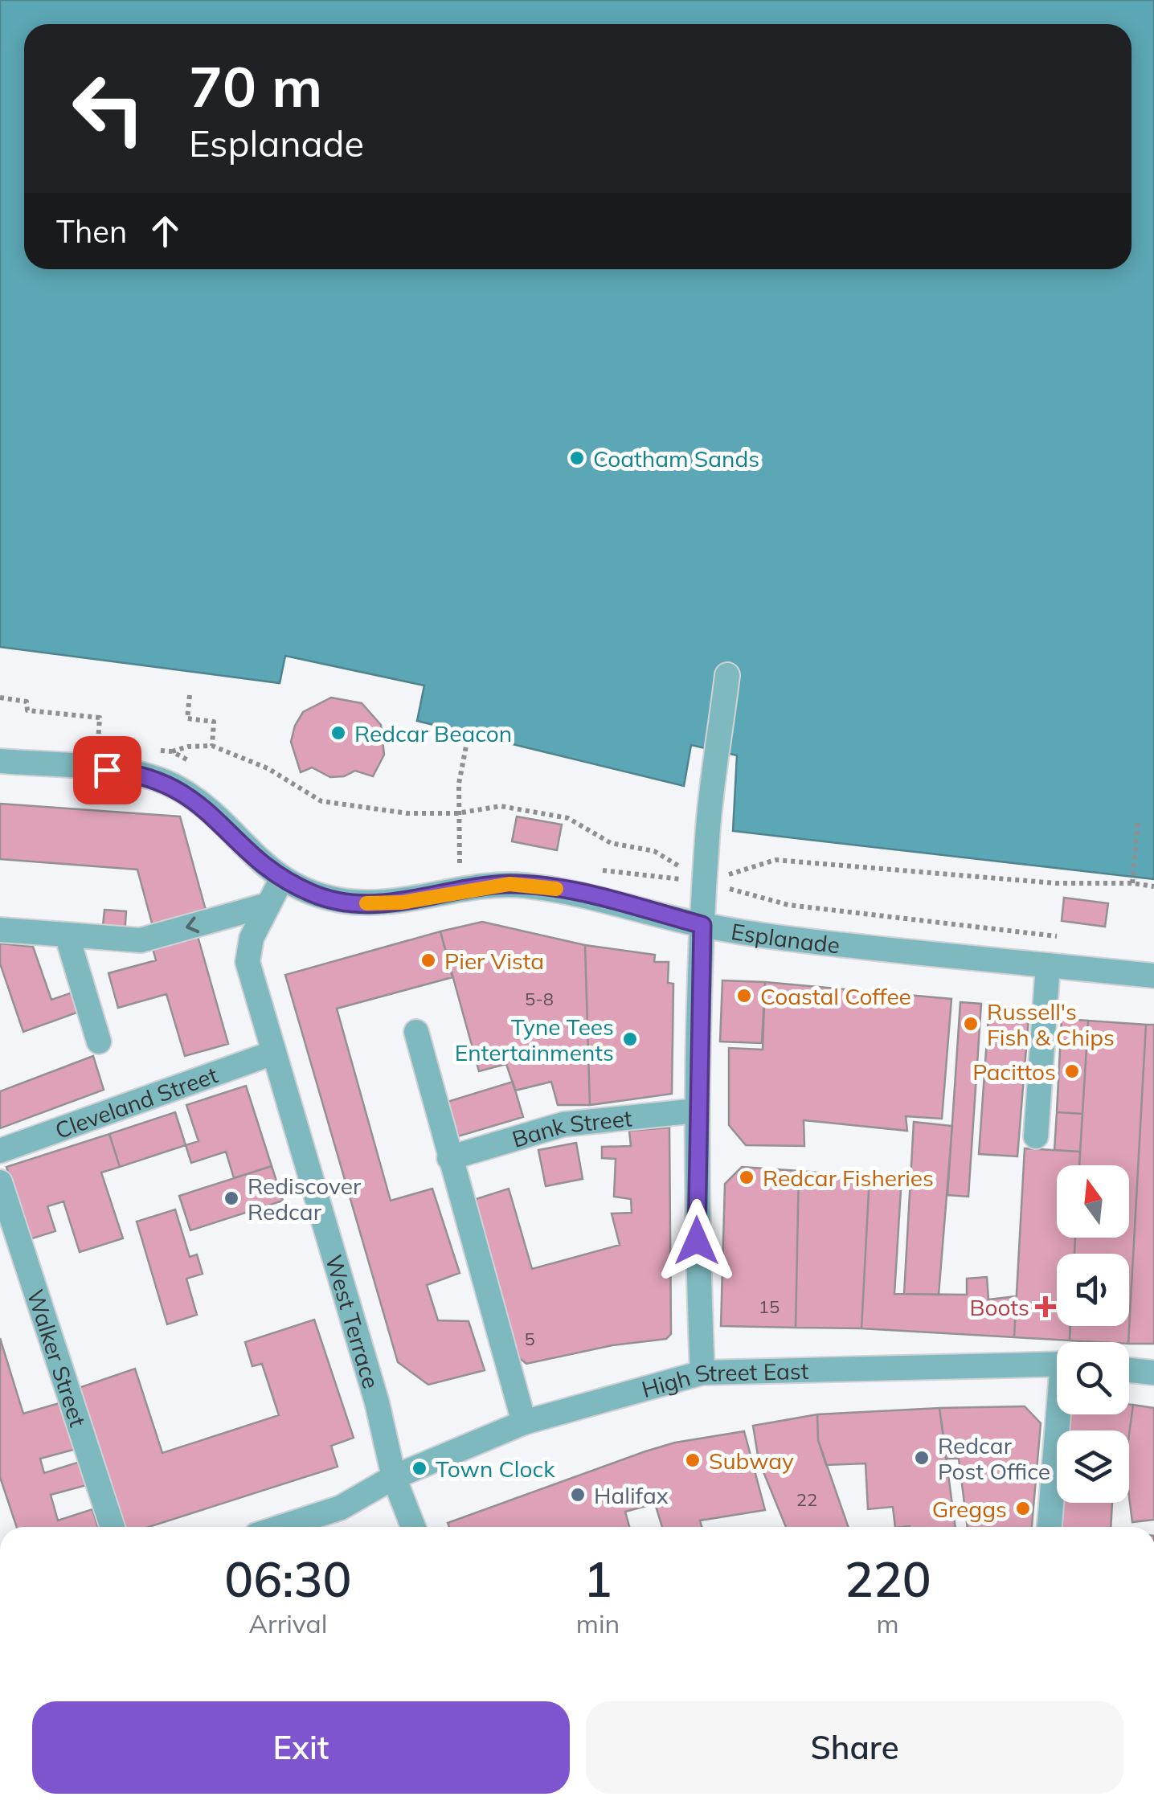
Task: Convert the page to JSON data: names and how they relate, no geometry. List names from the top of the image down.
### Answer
{
  "streets": {
    "street": [
      "Esplanade",
      "Cleveland Street",
      "Bank Street",
      "West Terrace",
      "Walker Street",
      "High Street East"
    ]
  },
  "crossings": [
    ["Esplanade", "West Terrace"],
    ["Cleveland Street", "West Terrace"],
    ["West Terrace", "High Street East"]
  ],
  "places": {
    "other": [
      "Coatham Sands",
      "Redcar Beacon",
      "Pier Vista",
      "Coastal Coffee",
      "Russell's Fish & Chips",
      "Tyne Tees Entertainments",
      "Pacittos",
      "Redcar Fisheries",
      "Rediscover Redcar",
      "Redcar Post Office",
      "Subway",
      "Town Clock",
      "Halifax",
      "Greggs"
    ],
    "health": ["Boots"]
  },
  "house_numbers": [
    "5-8",
    "15",
    "5",
    "22"
  ],
  "north": "top",
  "page": {
    "turn": ["70 m", "Esplanade"],
    "then": "Then",
    "eta": [
      "06:30",
      "Arrival",
      "1",
      "min",
      "220",
      "m"
    ],
    "buttons": ["Exit", "Share"]
  }
}
